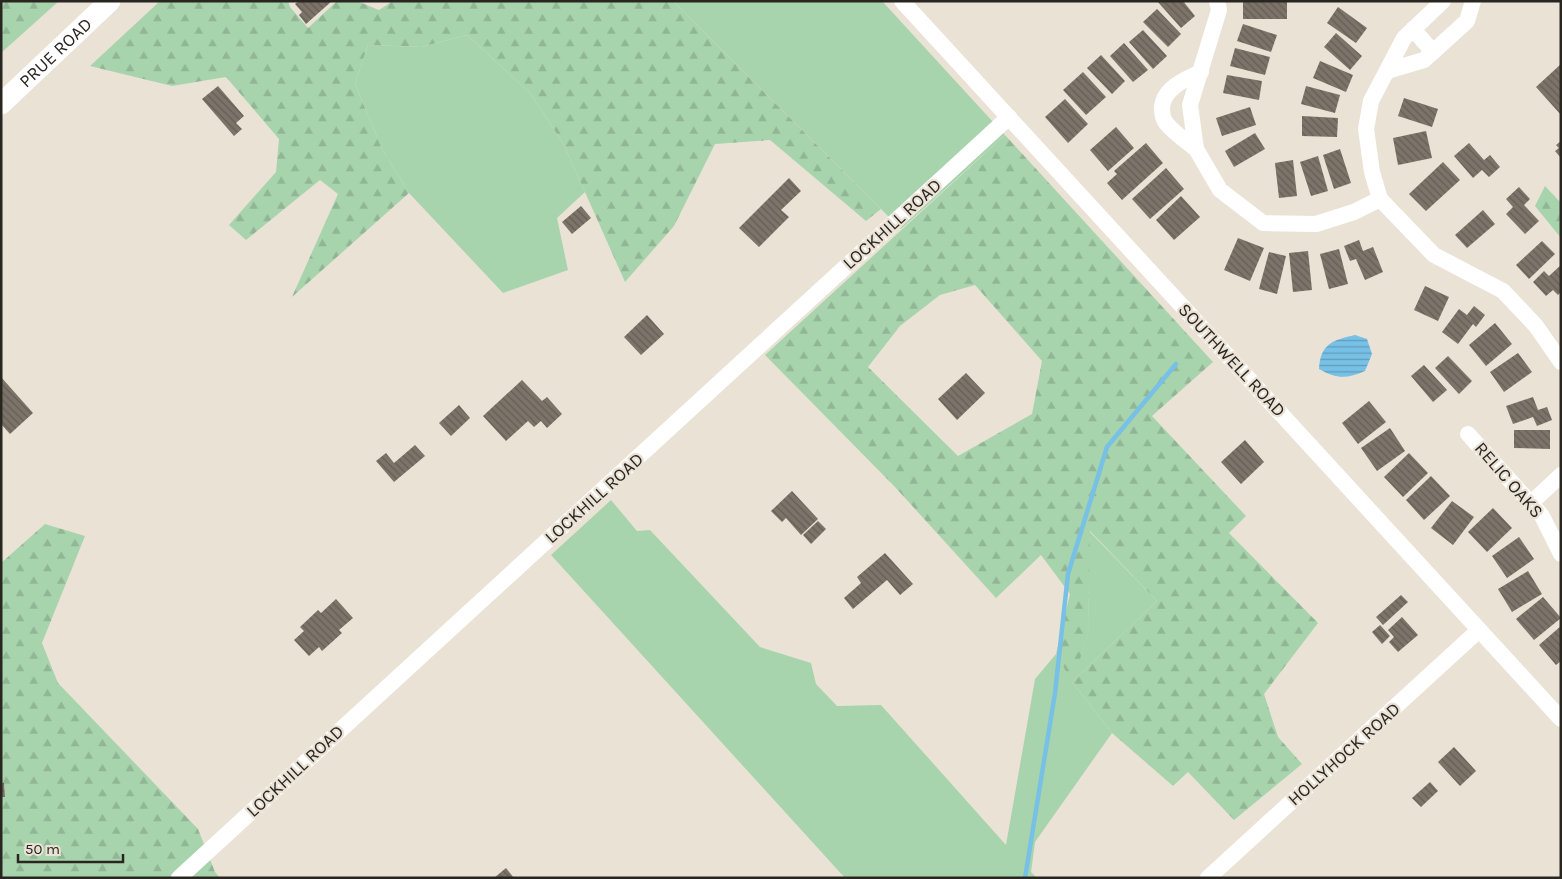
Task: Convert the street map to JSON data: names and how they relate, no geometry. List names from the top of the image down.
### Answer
{
  "streets": {
    "main road": ["PRUE ROAD"],
    "street": [
      "LOCKHILL ROAD",
      "SOUTHWELL ROAD",
      "RELIC OAKS",
      "HOLLYHOCK ROAD"
    ]
  },
  "crossings": [
    ["LOCKHILL ROAD", "SOUTHWELL ROAD"],
    ["SOUTHWELL ROAD", "HOLLYHOCK ROAD"]
  ],
  "scale_bar": "50 m"
}
